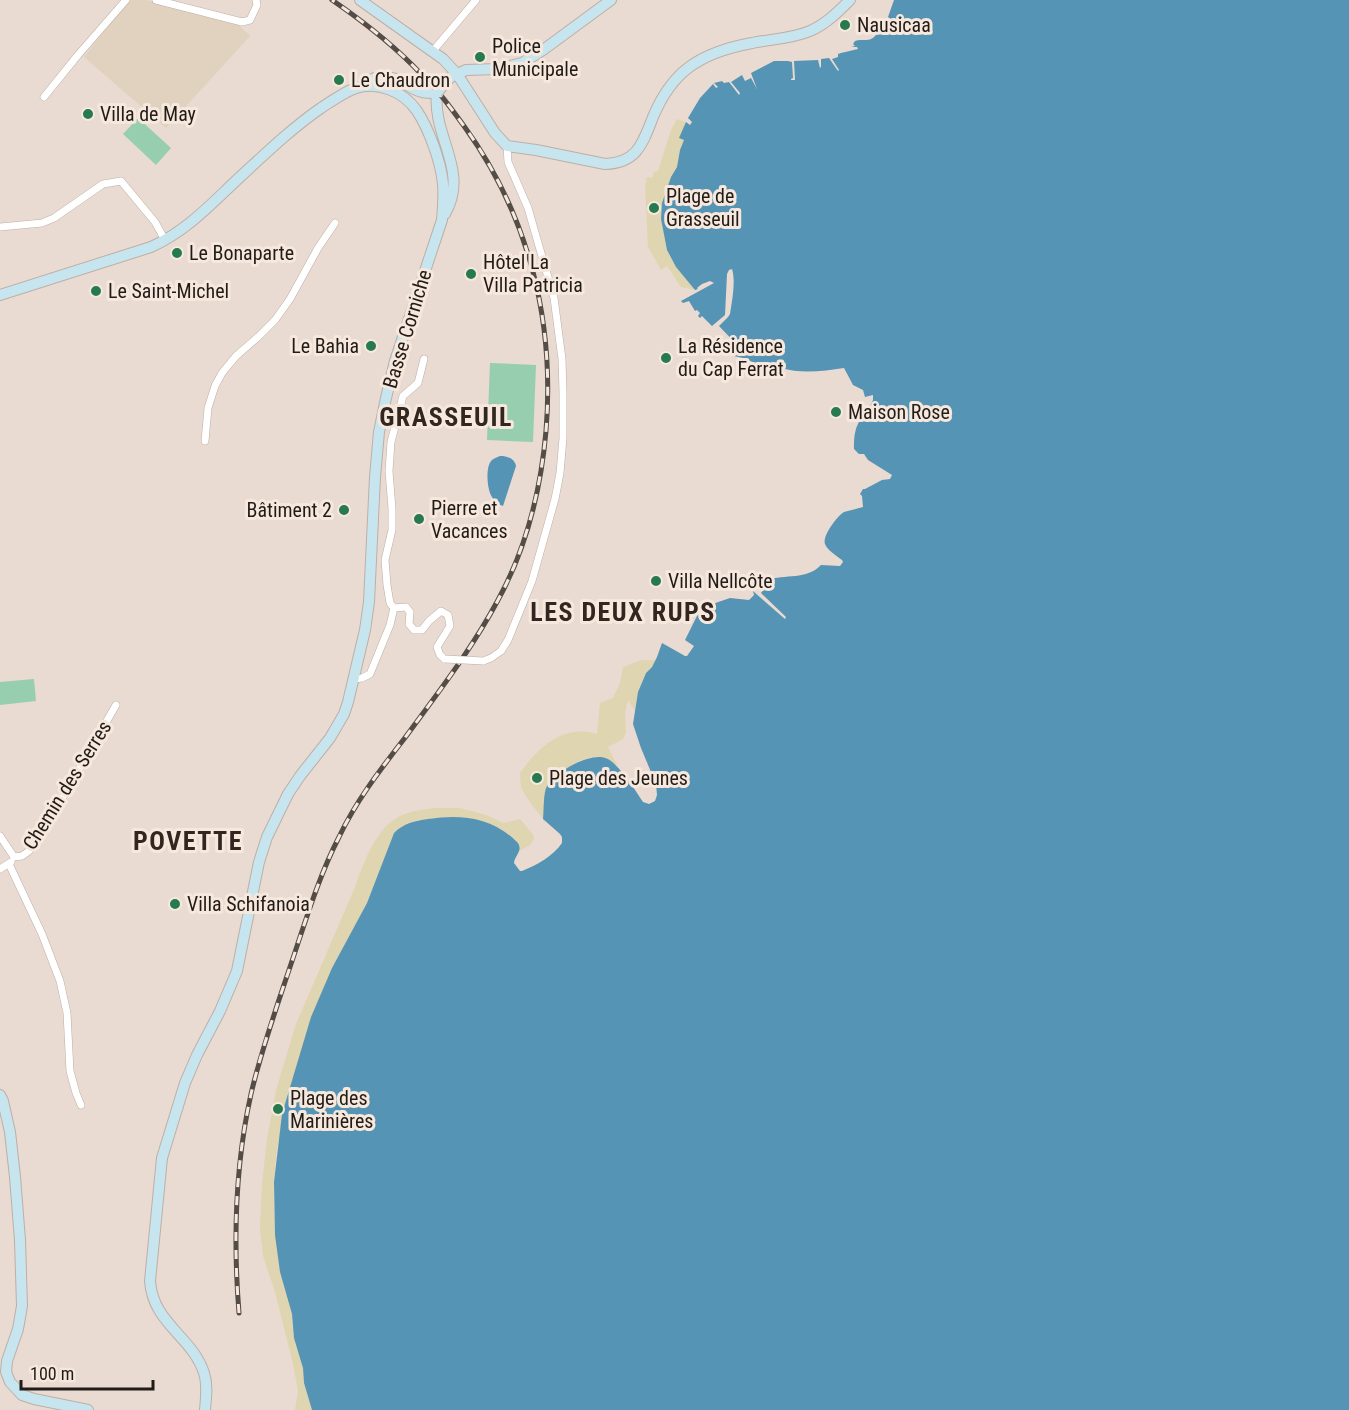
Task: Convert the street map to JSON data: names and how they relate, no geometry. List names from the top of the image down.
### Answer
{
  "streets": {
    "main road": ["Basse Corniche"],
    "street": ["Chemin des Serres"]
  },
  "districts": ["GRASSEUIL", "LES DEUX RUPS", "POVETTE"],
  "places": [
    "Nausicaa",
    "Police Municipale",
    "Le Chaudron",
    "Villa de May",
    "Plage de Grasseuil",
    "Le Bonaparte",
    "Hôtel La Villa Patricia",
    "Le Saint-Michel",
    "Le Bahia",
    "La Résidence du Cap Ferrat",
    "Maison Rose",
    "Bâtiment 2",
    "Pierre et Vacances",
    "Villa Nellcôte",
    "Plage des Jeunes",
    "Villa Schifanoia",
    "Plage des Marinières"
  ],
  "scale_bar": "100 m"
}
